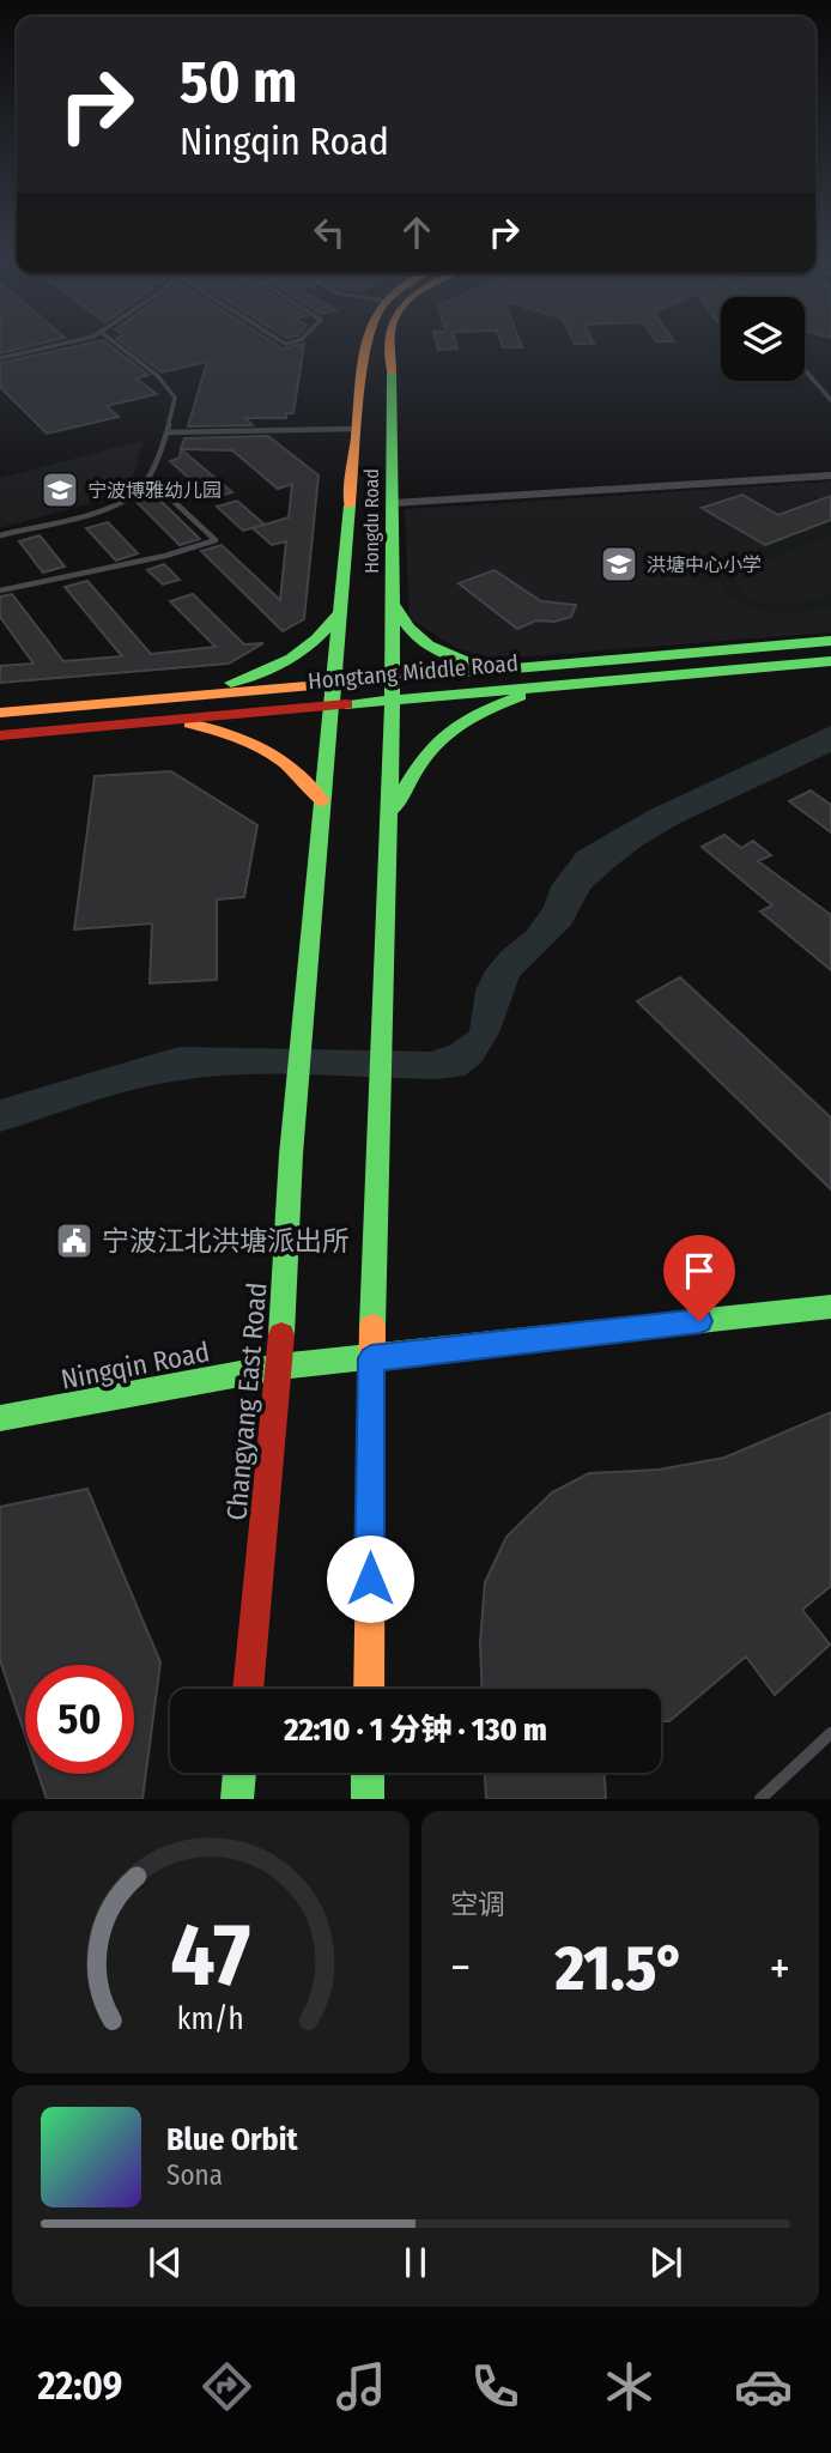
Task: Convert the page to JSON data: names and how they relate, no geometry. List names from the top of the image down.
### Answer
{
  "streets": {
    "main road": [
      "Hongdu Road",
      "Hongtang Middle Road",
      "Ningqin Road",
      "Changyang East Road"
    ]
  },
  "crossings": [
    ["Hongdu Road", "Hongtang Middle Road"],
    ["Hongdu Road", "Changyang East Road"],
    ["Ningqin Road", "Changyang East Road"]
  ],
  "places": {
    "school or university": ["宁波博雅幼儿园", "洪塘中心小学"],
    "public building": ["宁波江北洪塘派出所"]
  },
  "page": {
    "turn": ["50 m", "Ningqin Road"],
    "limit": "50",
    "trip": "22:10 · 1 分钟 · 130 m",
    "tile": "空调",
    "heat": ["−", "21.5°", "+"],
    "song": ["Blue Orbit", "Sona"],
    "tabs": "22:09",
    "gauge": ["47", "km/h"]
  }
}
